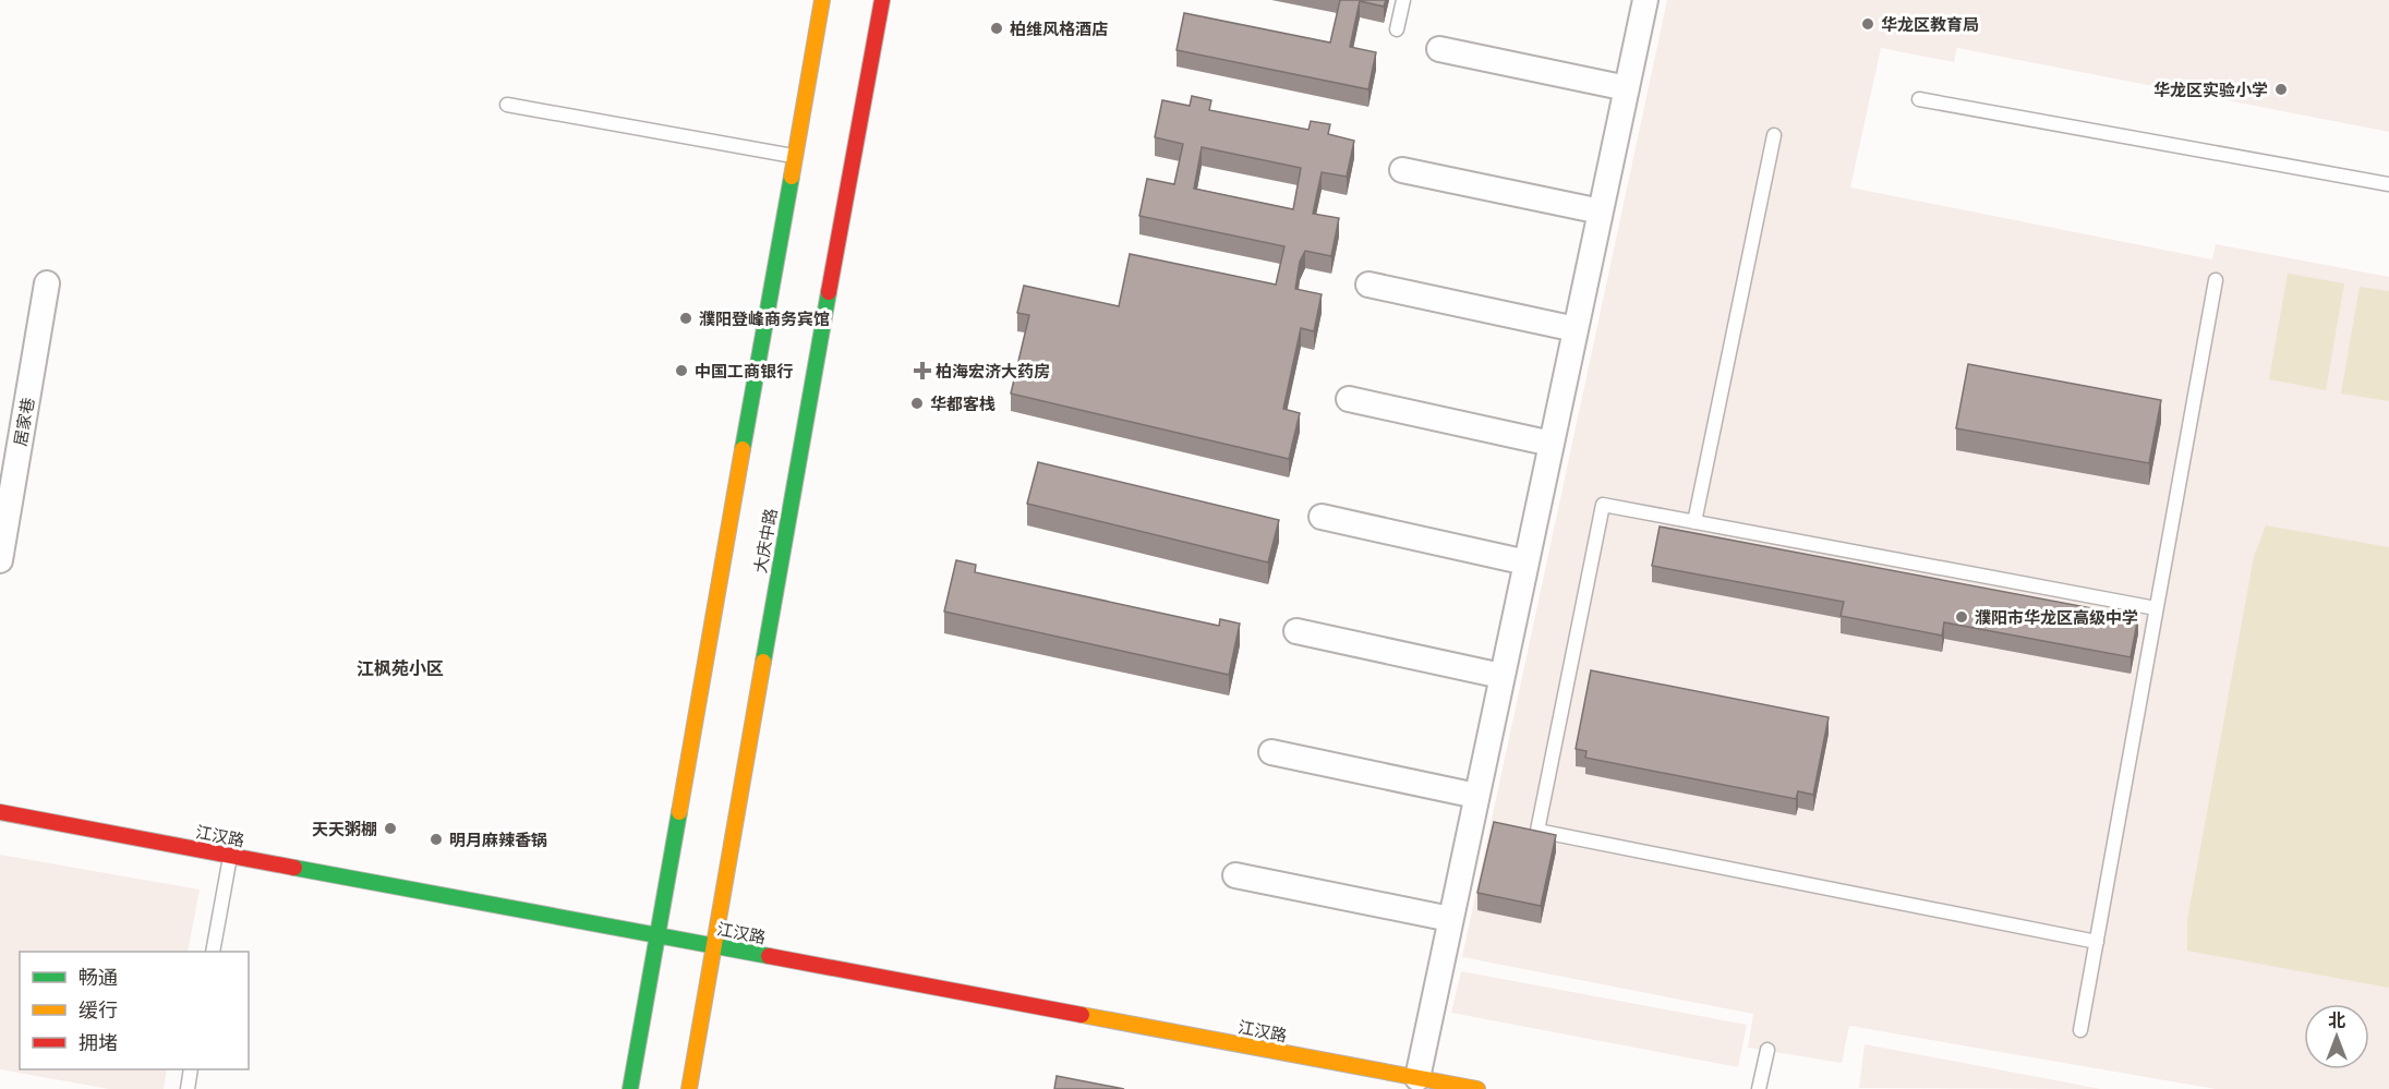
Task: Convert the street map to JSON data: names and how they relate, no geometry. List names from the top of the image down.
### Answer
{
  "streets": {
    "main road": ["大庆中路", "江汉路"],
    "street": ["居家巷"]
  },
  "crossings": [
    ["大庆中路", "江汉路"]
  ],
  "districts": ["江枫苑小区"],
  "places": {
    "other": [
      "华龙区教育局",
      "柏维风格酒店",
      "华龙区实验小学",
      "濮阳登峰商务宾馆",
      "中国工商银行",
      "华都客栈",
      "濮阳市华龙区高级中学",
      "天天粥棚",
      "明月麻辣香锅"
    ],
    "health": ["柏海宏济大药房"]
  },
  "legend": ["畅通", "缓行", "拥堵"],
  "north": "top"
}
